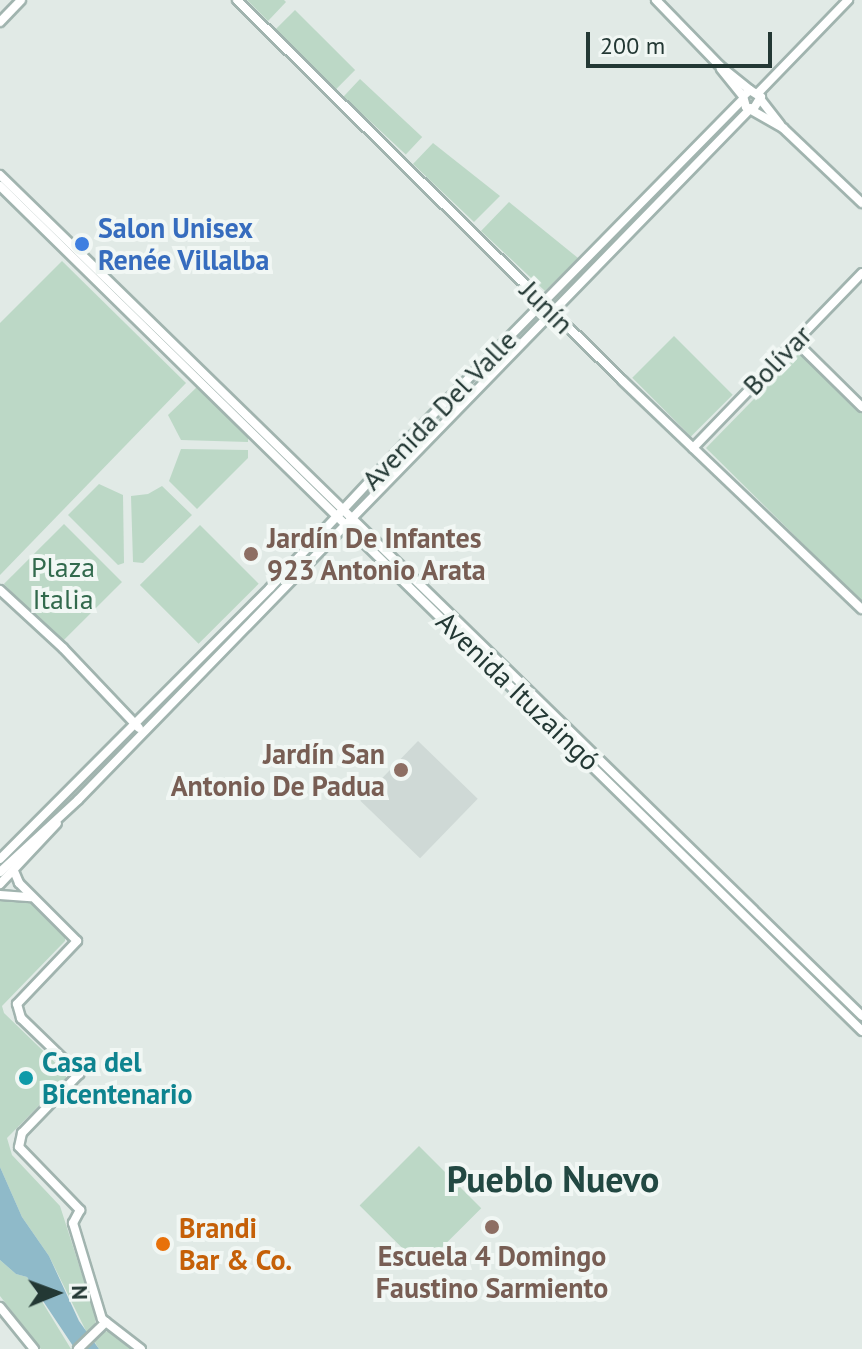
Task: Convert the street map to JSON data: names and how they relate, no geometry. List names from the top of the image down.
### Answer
{
  "streets": {
    "main road": [
      "Junín",
      "Bolívar",
      "Avenida Del Valle",
      "Avenida Ituzaingó"
    ]
  },
  "crossings": [
    ["Junín", "Bolívar"],
    ["Junín", "Avenida Del Valle"],
    ["Avenida Del Valle", "Avenida Ituzaingó"]
  ],
  "districts": ["Pueblo Nuevo"],
  "parks": ["Plaza Italia"],
  "places": [
    "Salon Unisex Renée Villalba",
    "Jardín De Infantes 923 Antonio Arata",
    "Jardín San Antonio De Padua",
    "Casa del Bicentenario",
    "Escuela 4 Domingo Faustino Sarmiento",
    "Brandi Bar & Co."
  ],
  "scale_bar": "200 m",
  "north": "right"
}
